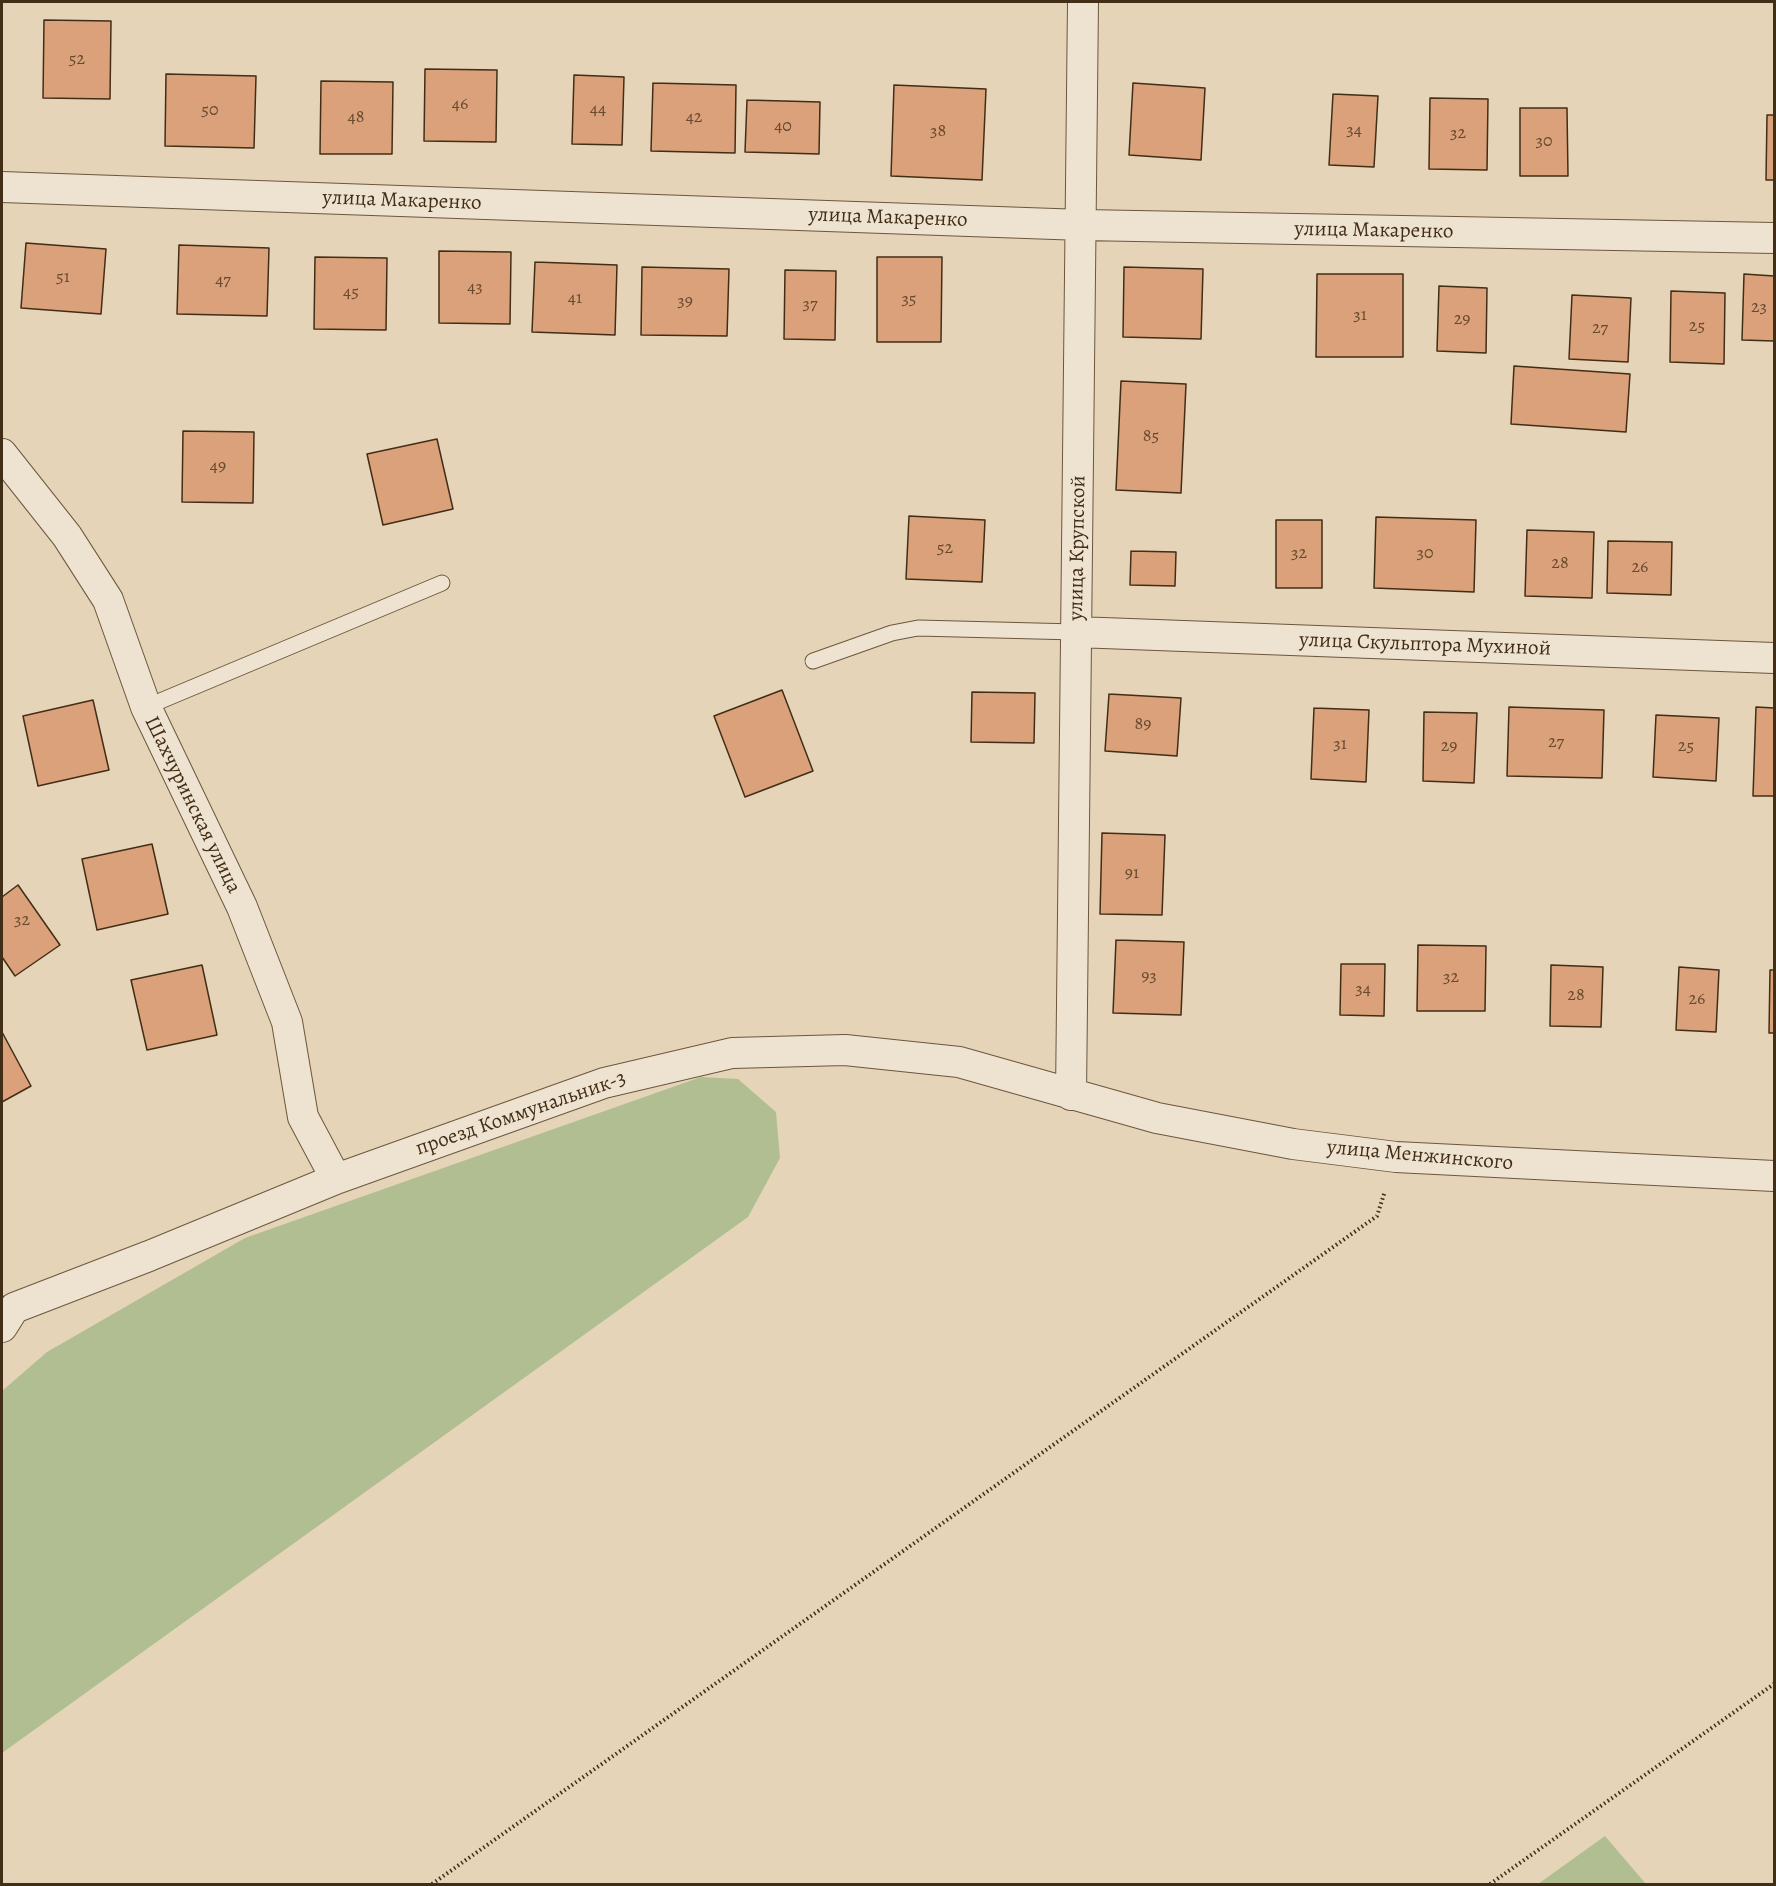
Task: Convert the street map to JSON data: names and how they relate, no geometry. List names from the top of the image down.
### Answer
{
  "streets": {
    "street": [
      "улица Макаренко",
      "улица Крупской",
      "улица Скульптора Мухиной",
      "Шахчуринская улица",
      "проезд Коммунальник-3",
      "улица Менжинского"
    ]
  },
  "crossings": [
    ["улица Макаренко", "улица Крупской"],
    ["улица Крупской", "улица Скульптора Мухиной"],
    ["улица Крупской", "проезд Коммунальник-3"],
    ["улица Крупской", "улица Менжинского"],
    ["Шахчуринская улица", "проезд Коммунальник-3"],
    ["проезд Коммунальник-3", "улица Менжинского"]
  ],
  "house_numbers": [
    "52",
    "46",
    "44",
    "50",
    "48",
    "42",
    "40",
    "34",
    "38",
    "32",
    "30",
    "51",
    "47",
    "43",
    "45",
    "41",
    "35",
    "39",
    "37",
    "23",
    "31",
    "29",
    "25",
    "27",
    "85",
    "49",
    "52",
    "32",
    "30",
    "28",
    "26",
    "89",
    "27",
    "31",
    "29",
    "25",
    "91",
    "32",
    "93",
    "32",
    "34",
    "28",
    "26"
  ]
}
